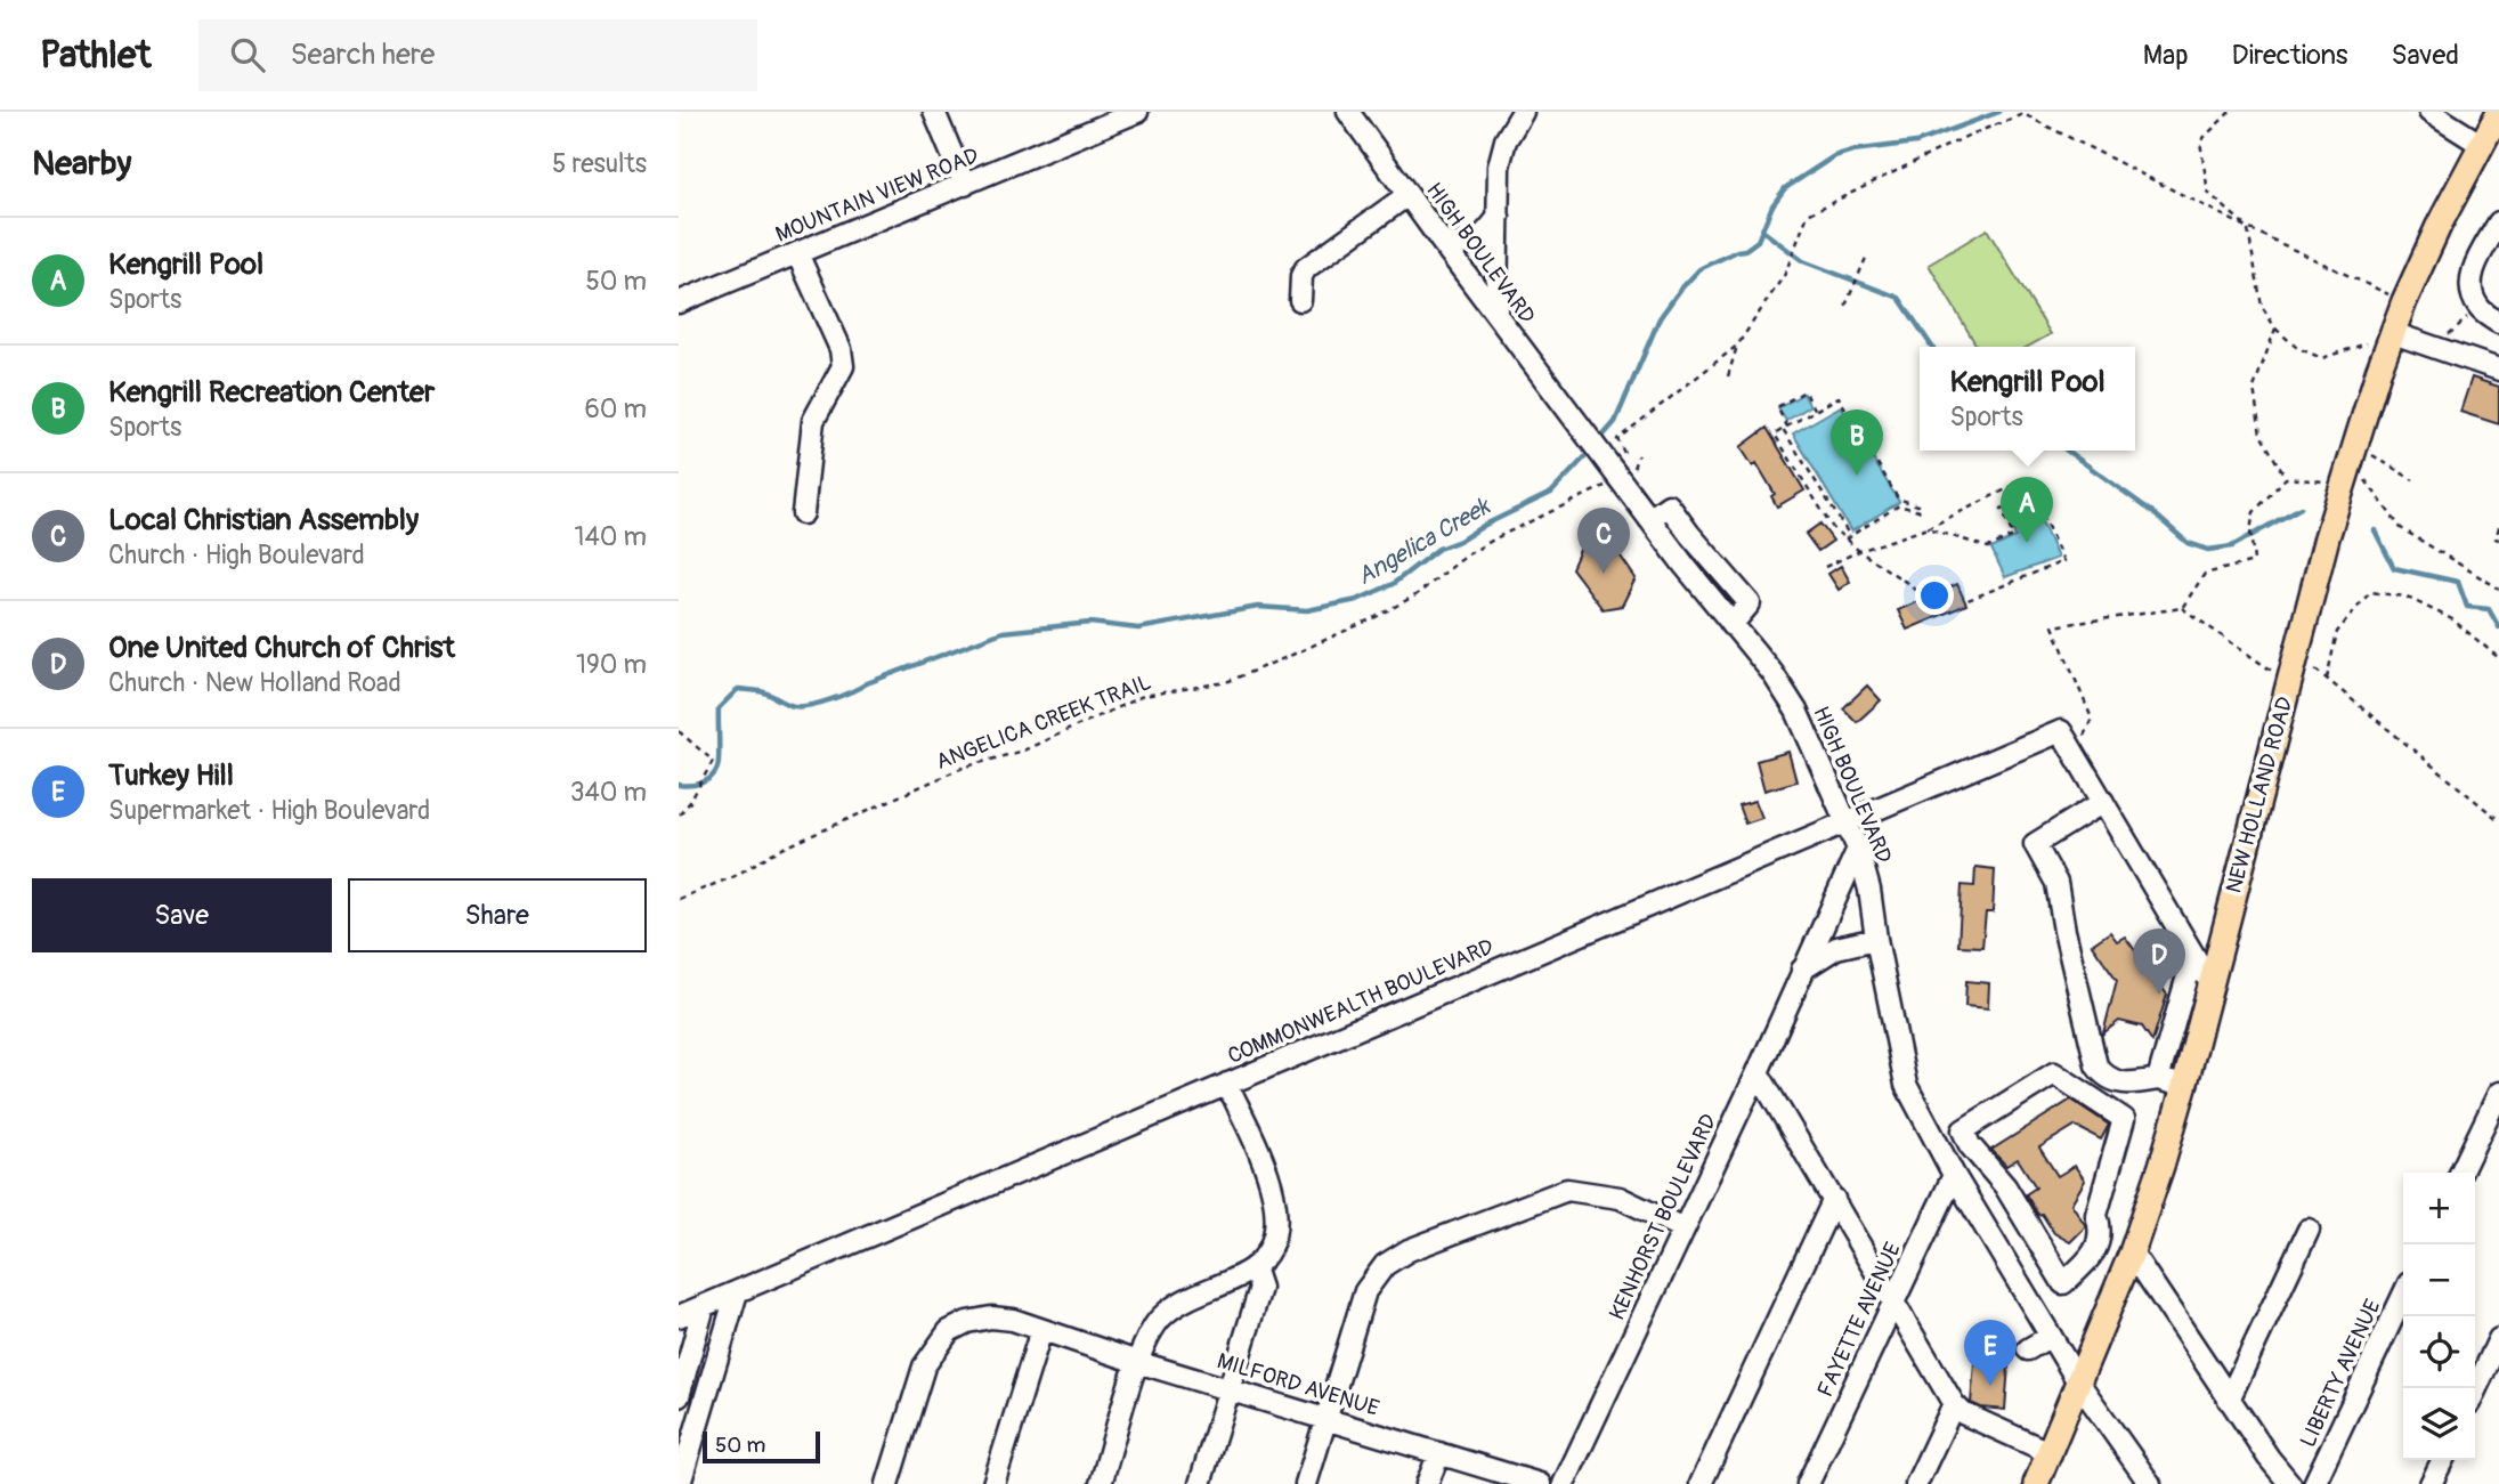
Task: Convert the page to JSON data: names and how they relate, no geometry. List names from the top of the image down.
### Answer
{
  "streets": {
    "main road": ["NEW HOLLAND ROAD"],
    "street": [
      "MOUNTAIN VIEW ROAD",
      "HIGH BOULEVARD",
      "COMMONWEALTH BOULEVARD",
      "KENHORST BOULEVARD",
      "FAYETTE AVENUE",
      "LIBERTY AVENUE",
      "MILFORD AVENUE"
    ],
    "path": ["ANGELICA CREEK TRAIL"]
  },
  "crossings": [
    ["HIGH BOULEVARD", "ANGELICA CREEK TRAIL"],
    ["HIGH BOULEVARD", "NEW HOLLAND ROAD"],
    ["HIGH BOULEVARD", "COMMONWEALTH BOULEVARD"],
    ["HIGH BOULEVARD", "KENHORST BOULEVARD"],
    ["HIGH BOULEVARD", "FAYETTE AVENUE"]
  ],
  "water": ["Angelica Creek"],
  "scale_bar": "50 m",
  "page": {
    "header": "Pathlet",
    "search": "Search here",
    "nav": ["Map", "Directions", "Saved"],
    "heading": ["Nearby", "5 results"],
    "list": [
      {
        "mark": "A",
        "name": "Kengrill Pool",
        "note": "Sports",
        "value": "50 m"
      },
      {
        "mark": "B",
        "name": "Kengrill Recreation Center",
        "note": "Sports",
        "value": "60 m"
      },
      {
        "mark": "C",
        "name": "Local Christian Assembly",
        "note": "Church · High Boulevard",
        "value": "140 m"
      },
      {
        "mark": "D",
        "name": "One United Church of Christ",
        "note": "Church · New Holland Road",
        "value": "190 m"
      },
      {
        "mark": "E",
        "name": "Turkey Hill",
        "note": "Supermarket · High Boulevard",
        "value": "340 m"
      }
    ],
    "popup": ["Kengrill Pool", "Sports"],
    "pins": [
      "B",
      "A",
      "C",
      "D",
      "E"
    ],
    "buttons": ["Save", "Share"],
    "map_buttons": ["+", "−"],
    "scale": "50 m"
  }
}
